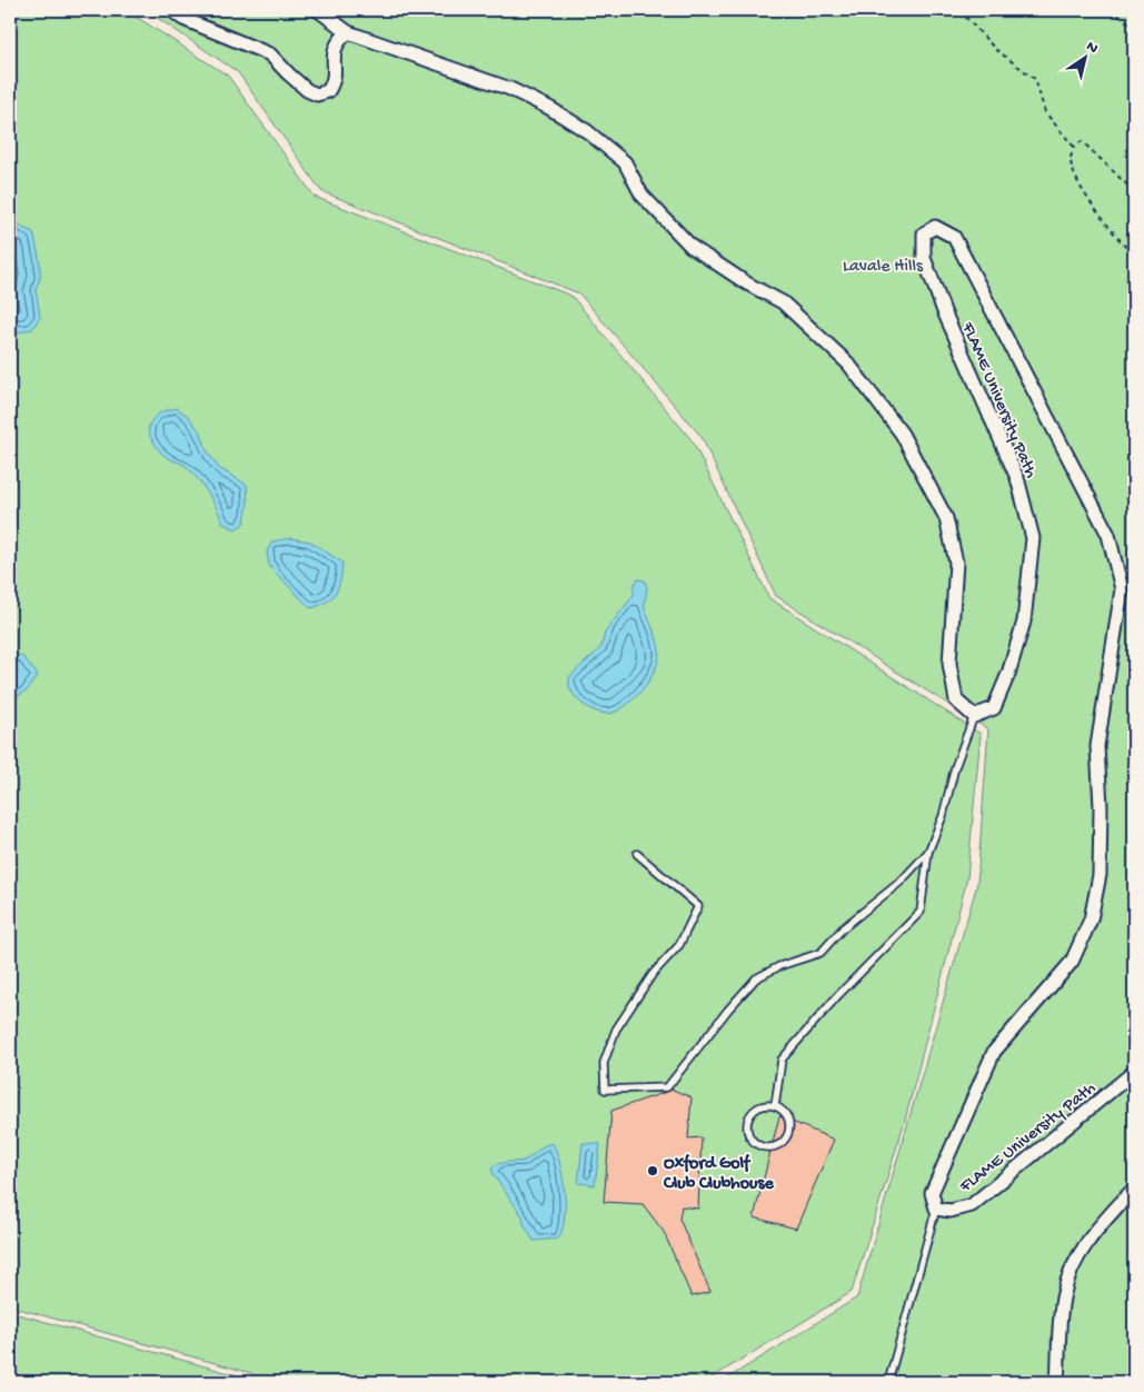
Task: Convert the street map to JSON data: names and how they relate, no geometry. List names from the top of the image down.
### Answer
{
  "streets": {
    "street": ["FLAME University Path"]
  },
  "parks": ["Lavale Hills"],
  "places": ["Oxford Golf Club Clubhouse"],
  "north": "top right"
}
